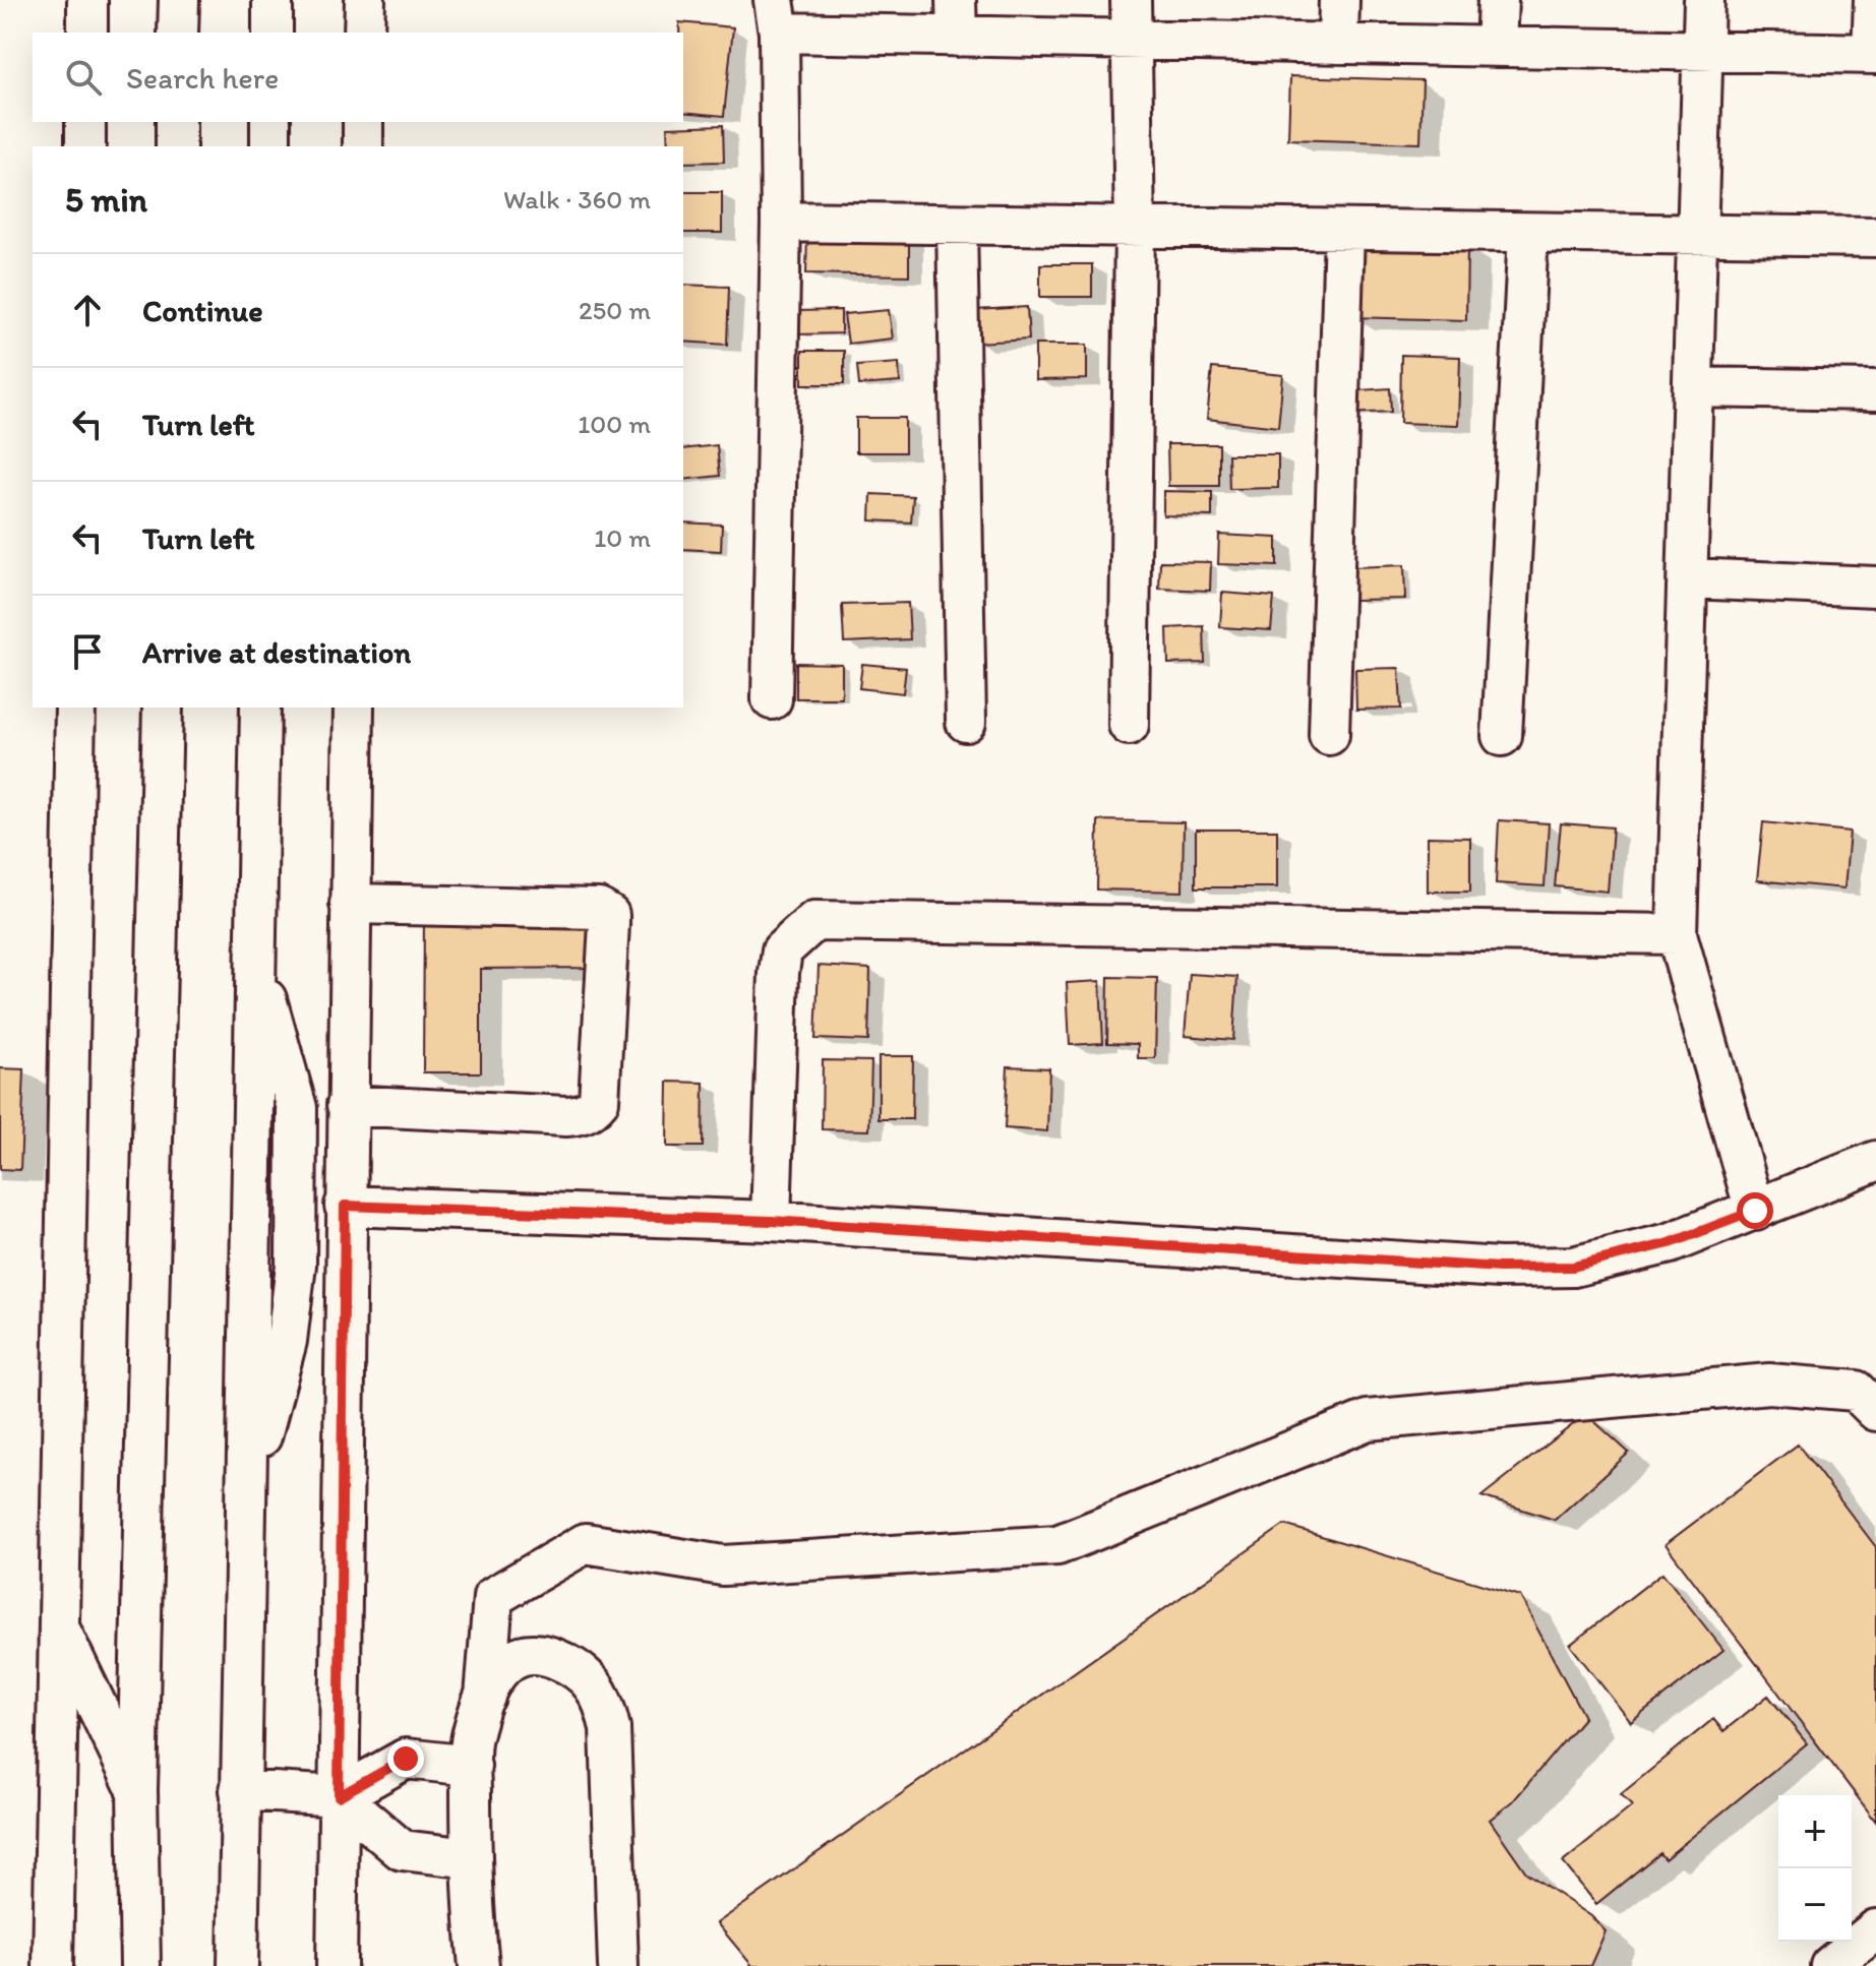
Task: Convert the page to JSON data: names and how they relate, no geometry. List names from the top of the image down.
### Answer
{
  "page": {
    "search": "Search here",
    "heading": ["5 min", "Walk · 360 m"],
    "list": [
      ["Continue", "250 m"],
      ["Turn left", "100 m"],
      ["Turn left", "10 m"],
      "Arrive at destination"
    ],
    "map_buttons": ["+", "−"]
  }
}
